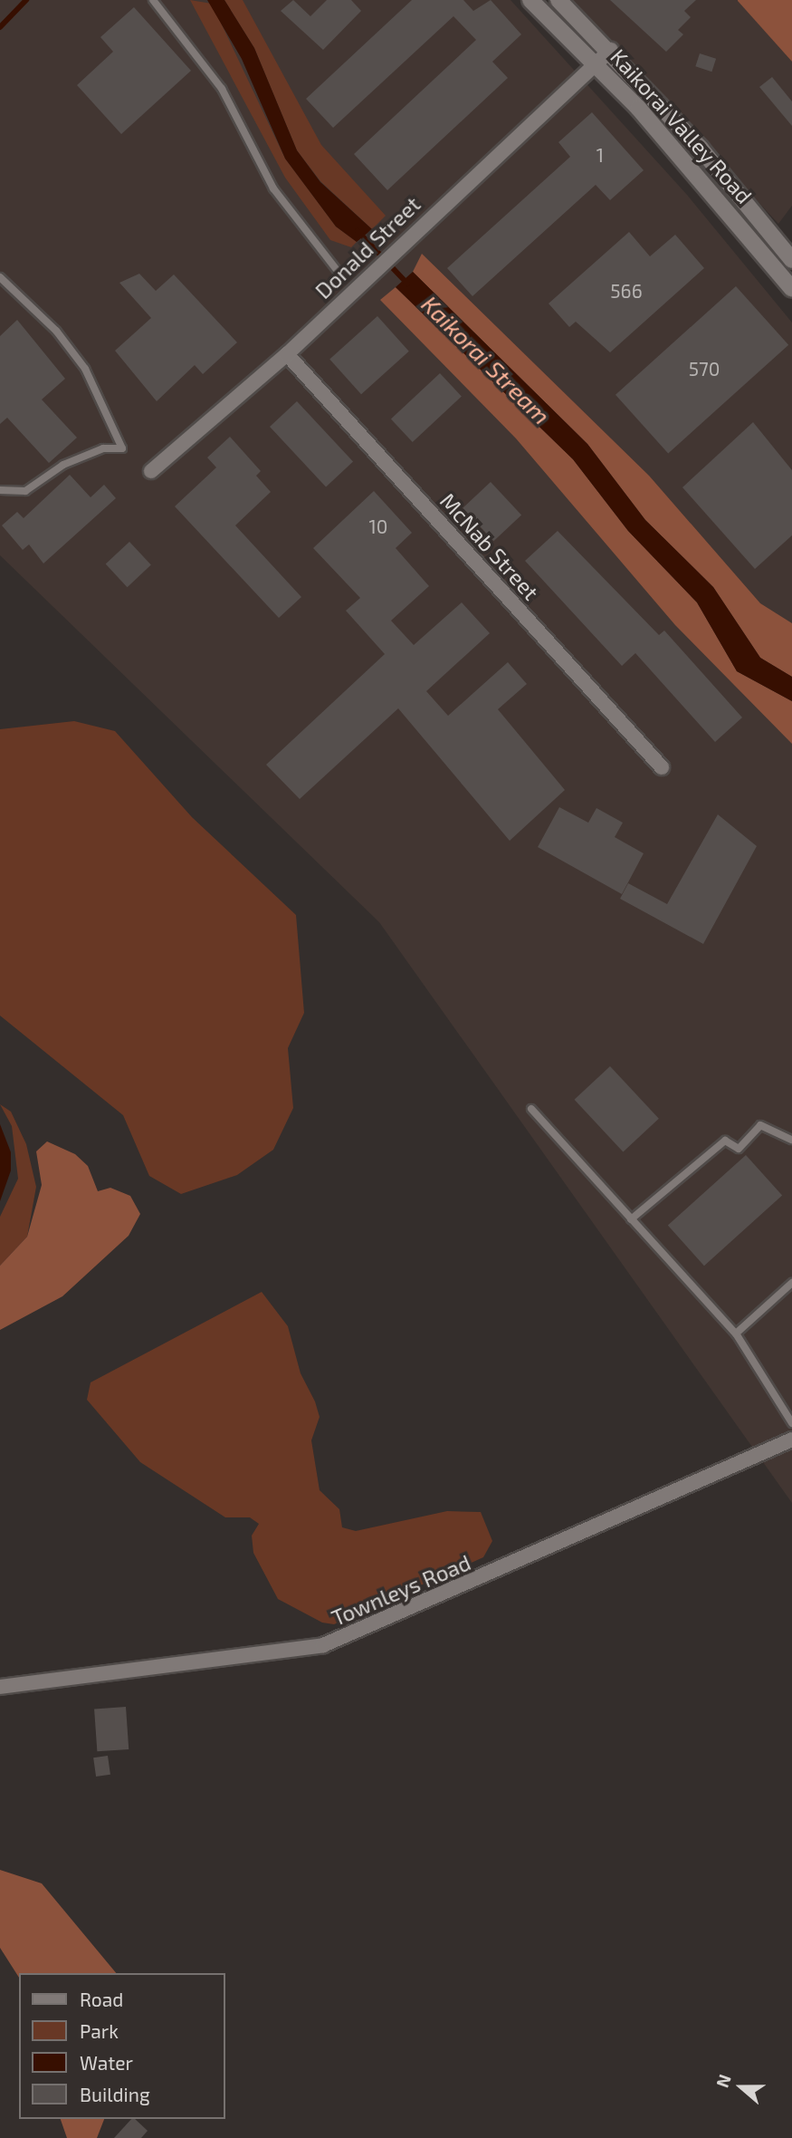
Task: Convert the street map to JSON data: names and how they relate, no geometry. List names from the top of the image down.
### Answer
{
  "streets": {
    "main road": ["Kaikorai Valley Road"],
    "street": ["Donald Street", "McNab Street", "Townleys Road"]
  },
  "crossings": [
    ["Kaikorai Valley Road", "Donald Street"],
    ["Donald Street", "McNab Street"]
  ],
  "water": ["Kaikorai Stream"],
  "house_numbers": [
    "1",
    "566",
    "570",
    "10"
  ],
  "legend": [
    "Road",
    "Park",
    "Water",
    "Building"
  ],
  "north": "left"
}
